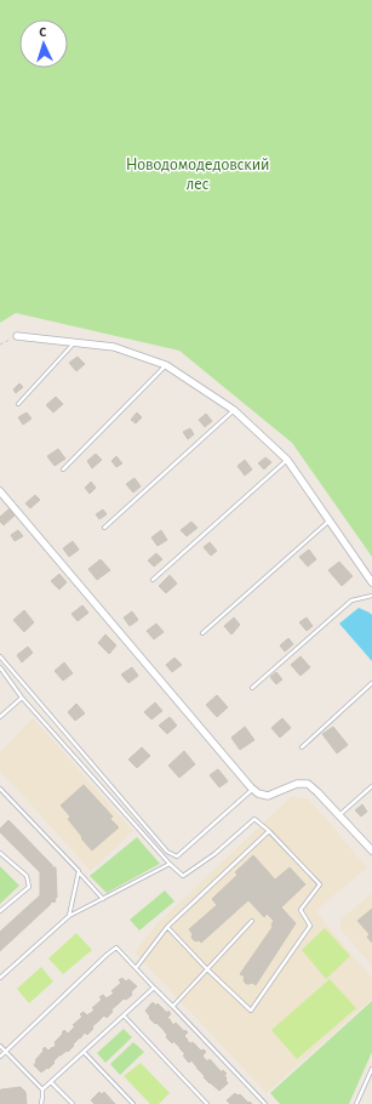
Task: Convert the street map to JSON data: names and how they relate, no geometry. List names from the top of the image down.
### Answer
{
  "parks": ["Новодомодедовский лес"],
  "north": "top"
}
